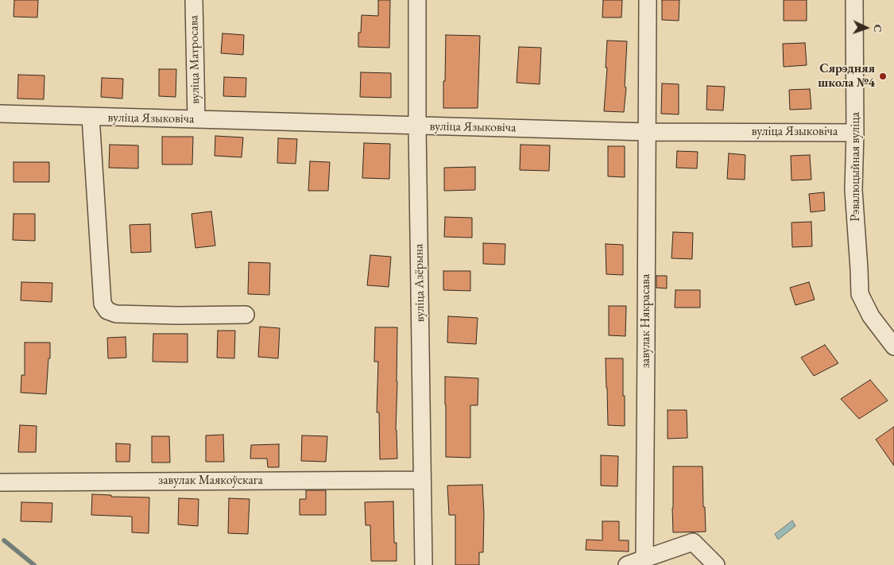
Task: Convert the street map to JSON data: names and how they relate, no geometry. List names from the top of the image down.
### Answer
{
  "streets": {
    "street": [
      "вуліца Матросава",
      "вуліца Языковіча",
      "Рэвалюцыйная вуліца",
      "вуліца Азёрына",
      "завулак Някрасава",
      "завулак Маякоўскага"
    ]
  },
  "crossings": [
    ["вуліца Матросава", "вуліца Языковіча"],
    ["вуліца Языковіча", "Рэвалюцыйная вуліца"],
    ["вуліца Языковіча", "вуліца Азёрына"],
    ["вуліца Языковіча", "завулак Някрасава"],
    ["вуліца Азёрына", "завулак Маякоўскага"]
  ],
  "places": ["Сярэдняя школа №4"],
  "north": "right"
}
